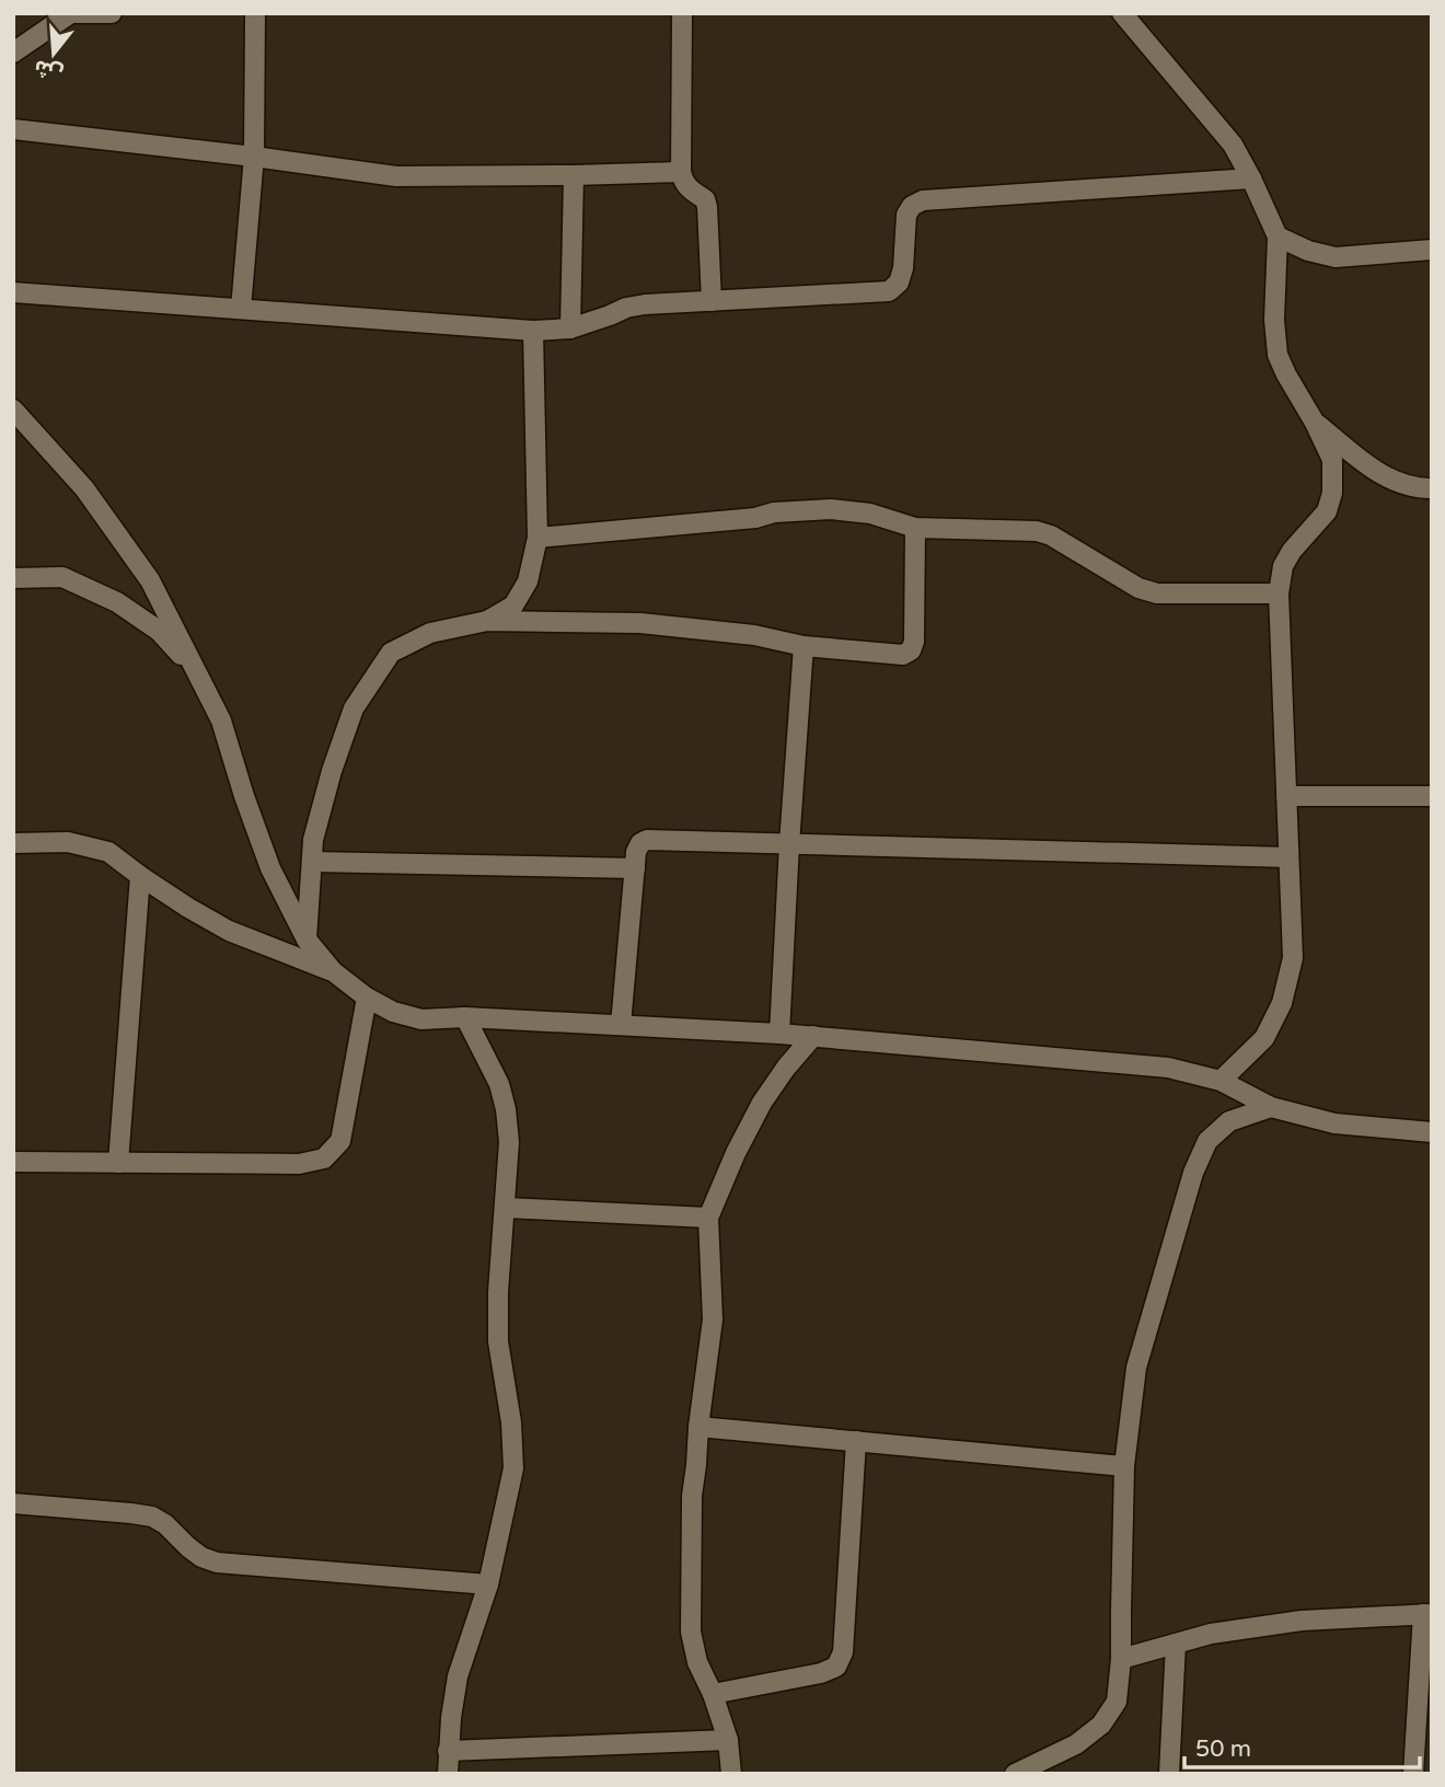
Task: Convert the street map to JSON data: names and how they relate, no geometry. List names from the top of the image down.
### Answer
{
  "scale_bar": "50 m",
  "north": "bottom"
}
